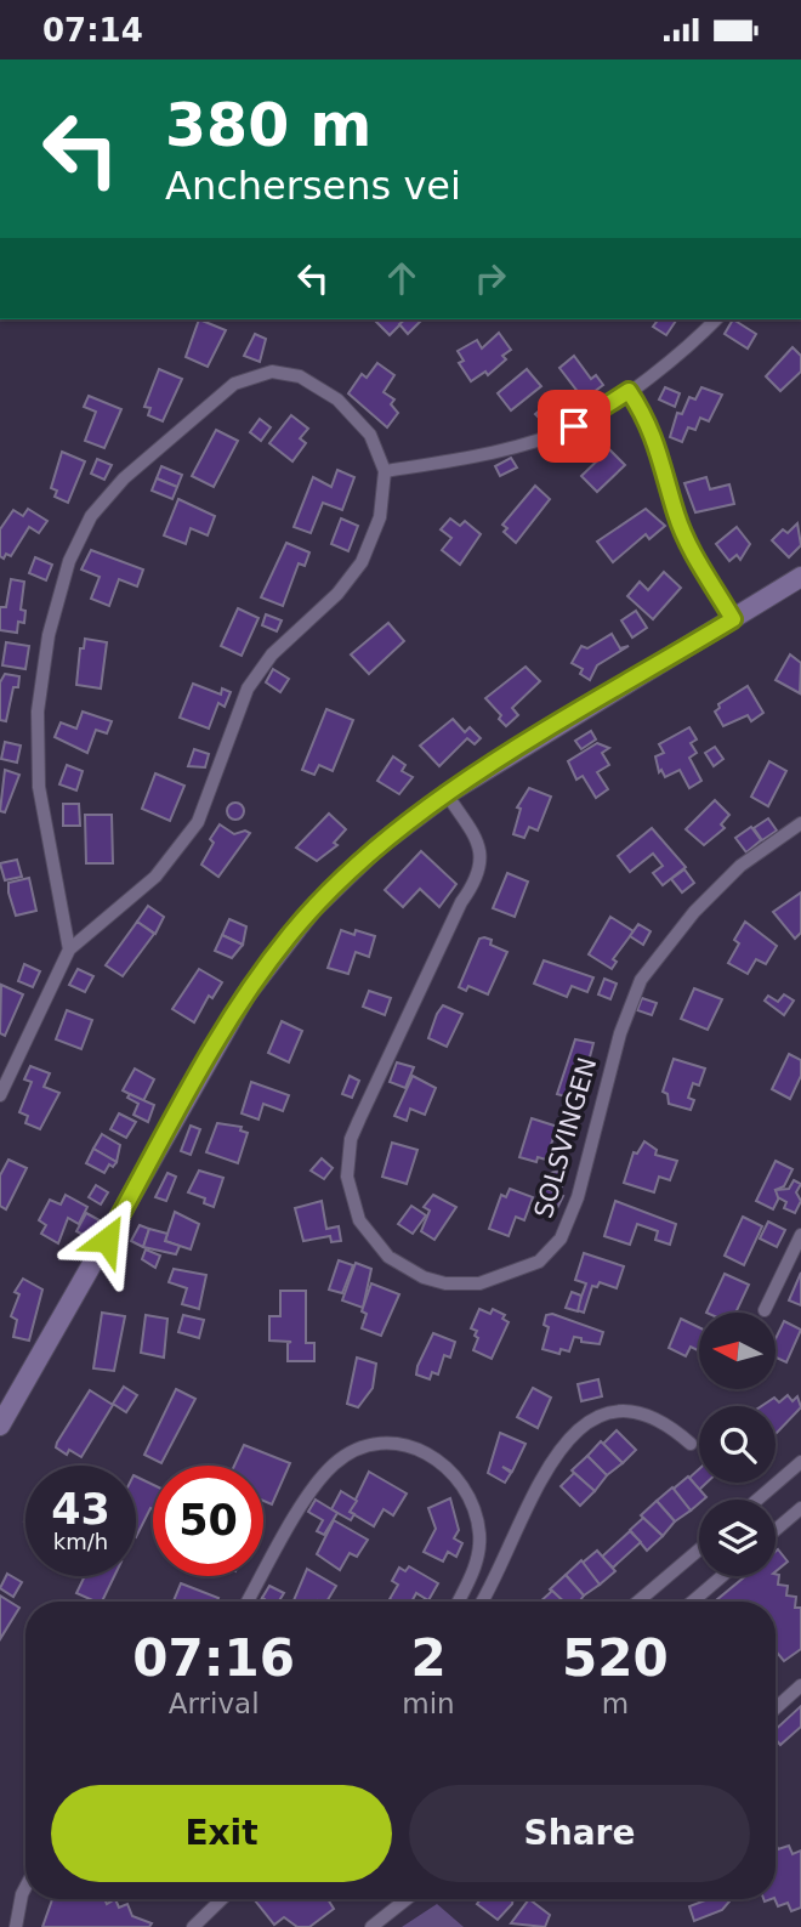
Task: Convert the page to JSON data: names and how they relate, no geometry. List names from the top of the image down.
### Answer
{
  "streets": {
    "street": ["SOLSVINGEN"]
  },
  "north": "left",
  "page": {
    "status": "07:14",
    "turn": ["380 m", "Anchersens vei"],
    "speed": "43 km/h",
    "limit": "50",
    "eta": [
      "07:16",
      "Arrival",
      "2",
      "min",
      "520",
      "m"
    ],
    "buttons": ["Exit", "Share"]
  }
}
